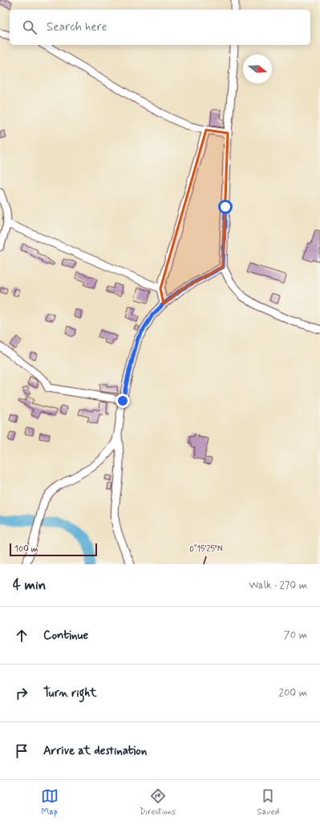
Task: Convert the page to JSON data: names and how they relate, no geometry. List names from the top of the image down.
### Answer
{
  "scale_bar": "100 m",
  "north": "right",
  "page": {
    "search": "Search here",
    "scale": "100 m",
    "heading": ["4 min", "Walk · 270 m"],
    "list": [
      ["Continue", "70 m"],
      ["Turn right", "200 m"],
      "Arrive at destination"
    ],
    "nav": ["Map", "Directions", "Saved"]
  },
  "coordinates": ["0°15'25\"N"]
}
